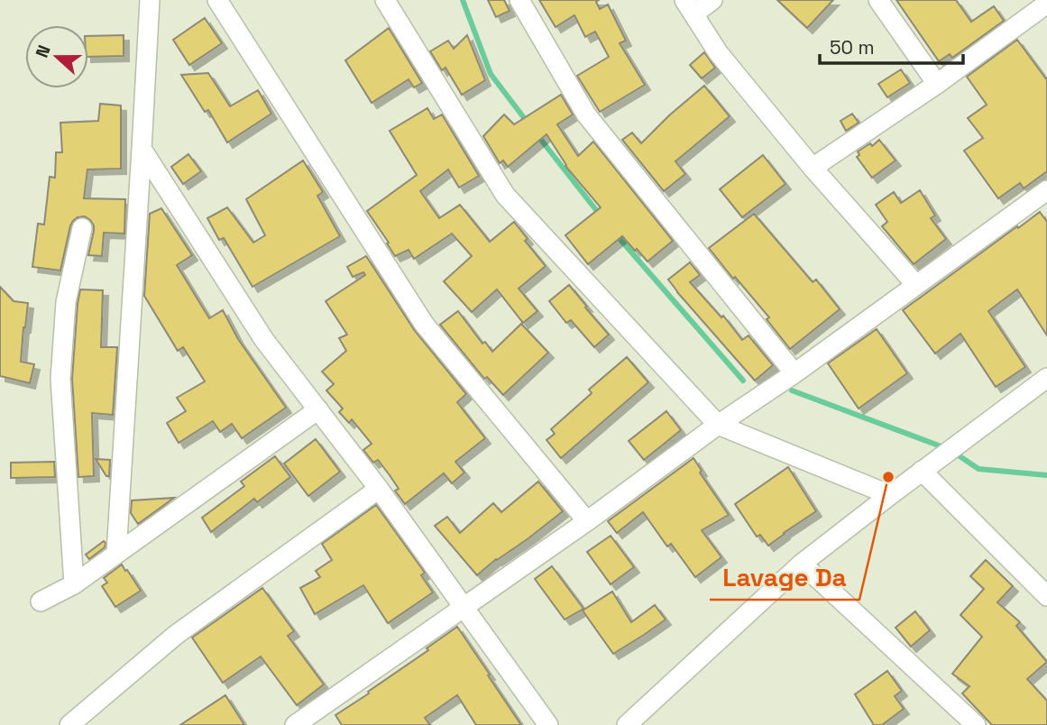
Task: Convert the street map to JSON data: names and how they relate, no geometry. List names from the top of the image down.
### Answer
{
  "places": ["Lavage Da"],
  "scale_bar": "50 m",
  "north": "left"
}
